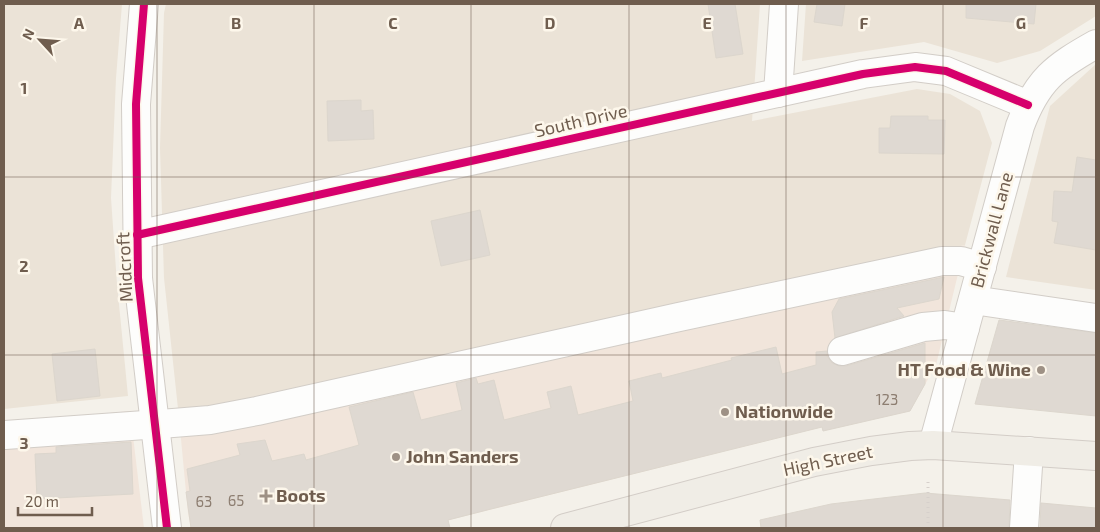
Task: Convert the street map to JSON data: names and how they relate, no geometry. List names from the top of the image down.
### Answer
{
  "streets": {
    "main road": ["High Street"],
    "street": ["South Drive", "Brickwall Lane", "Midcroft"]
  },
  "crossings": [
    ["South Drive", "Brickwall Lane"],
    ["South Drive", "Midcroft"],
    ["Brickwall Lane", "High Street"]
  ],
  "places": {
    "other": ["HT Food & Wine", "Nationwide", "John Sanders"],
    "health": ["Boots"]
  },
  "house_numbers": ["123", "65", "63"],
  "scale_bar": "20 m",
  "north": "top left",
  "grid": {
    "columns": [
      "A",
      "B",
      "C",
      "D",
      "E",
      "F",
      "G"
    ],
    "rows": ["1", "2", "3"]
  }
}
